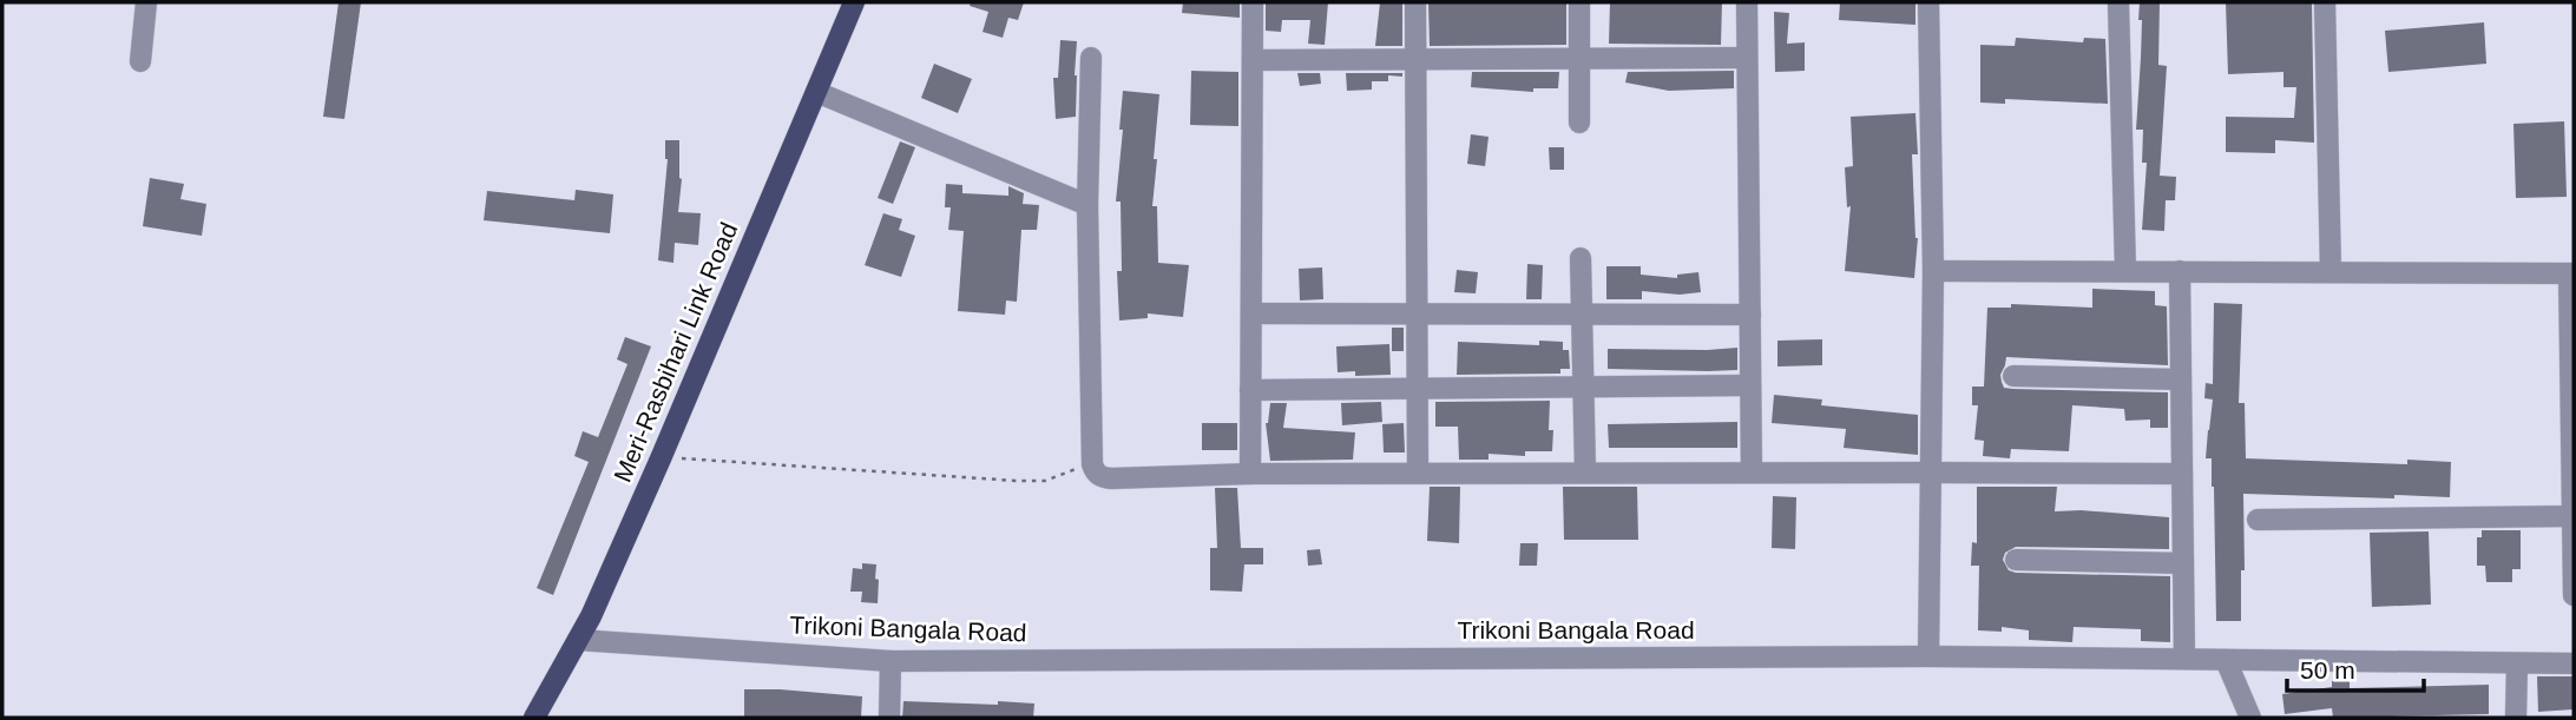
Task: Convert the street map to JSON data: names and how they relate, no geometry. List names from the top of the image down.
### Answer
{
  "streets": {
    "main road": ["Meri-Rasbihari Link Road"],
    "street": ["Trikoni Bangala Road"]
  },
  "crossings": [
    ["Meri-Rasbihari Link Road", "Trikoni Bangala Road"]
  ],
  "scale_bar": "50 m"
}
